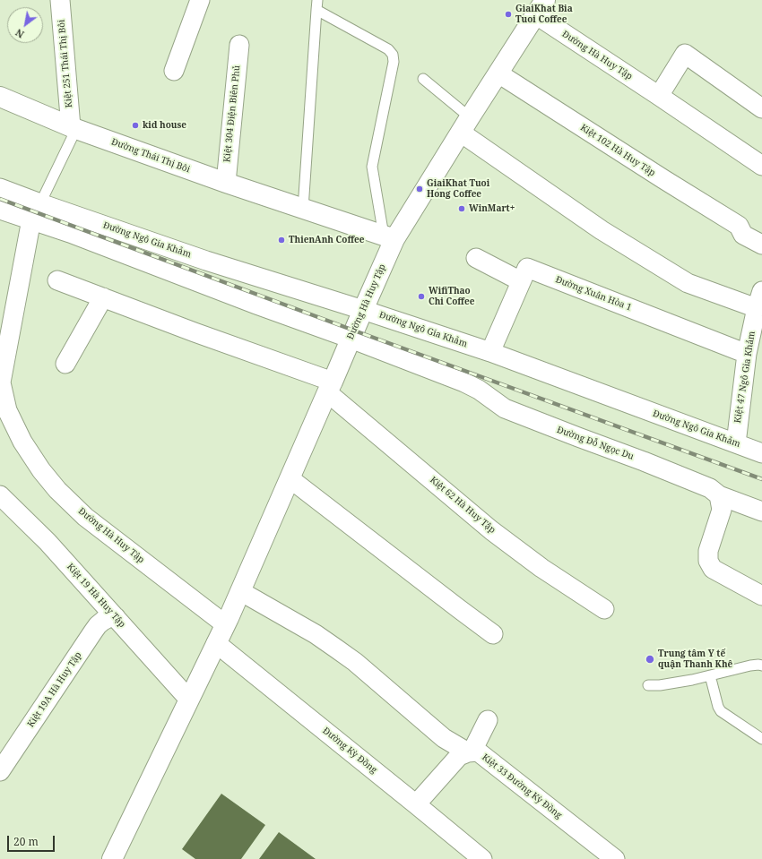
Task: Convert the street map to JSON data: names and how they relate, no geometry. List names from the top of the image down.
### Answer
{
  "streets": {
    "street": [
      "Đường Hà Huy Tập",
      "Kiệt 251 Thái Thị Bôi",
      "Kiệt 304 Điện Biên Phủ",
      "Kiệt 102 Hà Huy Tập",
      "Đường Thái Thị Bôi",
      "Đường Ngô Gia Khảm",
      "Đường Xuân Hòa 1",
      "Kiệt 47 Ngô Gia Khảm",
      "Đường Đỗ Ngọc Du",
      "Kiệt 62 Hà Huy Tập",
      "Kiệt 19 Hà Huy Tập",
      "Kiệt 19A Hà Huy Tập",
      "Đường Kỳ Đồng",
      "Kiệt 33 Đường Kỳ Đồng"
    ]
  },
  "crossings": [
    ["Đường Hà Huy Tập", "Kiệt 102 Hà Huy Tập"],
    ["Đường Hà Huy Tập", "Đường Thái Thị Bôi"],
    ["Đường Hà Huy Tập", "Đường Ngô Gia Khảm"],
    ["Đường Hà Huy Tập", "Đường Đỗ Ngọc Du"],
    ["Đường Hà Huy Tập", "Kiệt 62 Hà Huy Tập"],
    ["Đường Hà Huy Tập", "Kiệt 19 Hà Huy Tập"],
    ["Đường Hà Huy Tập", "Đường Kỳ Đồng"],
    ["Đường Hà Huy Tập", "Kiệt 33 Đường Kỳ Đồng"],
    ["Kiệt 251 Thái Thị Bôi", "Đường Thái Thị Bôi"],
    ["Kiệt 304 Điện Biên Phủ", "Đường Thái Thị Bôi"],
    ["Đường Ngô Gia Khảm", "Đường Xuân Hòa 1"],
    ["Đường Ngô Gia Khảm", "Kiệt 47 Ngô Gia Khảm"],
    ["Đường Xuân Hòa 1", "Kiệt 47 Ngô Gia Khảm"],
    ["Kiệt 19 Hà Huy Tập", "Kiệt 19A Hà Huy Tập"]
  ],
  "places": [
    "GiaiKhat Bia Tuoi Coffee",
    "kid house",
    "GiaiKhat Tuoi Hong Coffee",
    "WinMart+",
    "ThienAnh Coffee",
    "WifiThao Chi Coffee",
    "Trung tâm Y tế quận Thanh Khê"
  ],
  "scale_bar": "20 m",
  "north": "bottom left"
}
